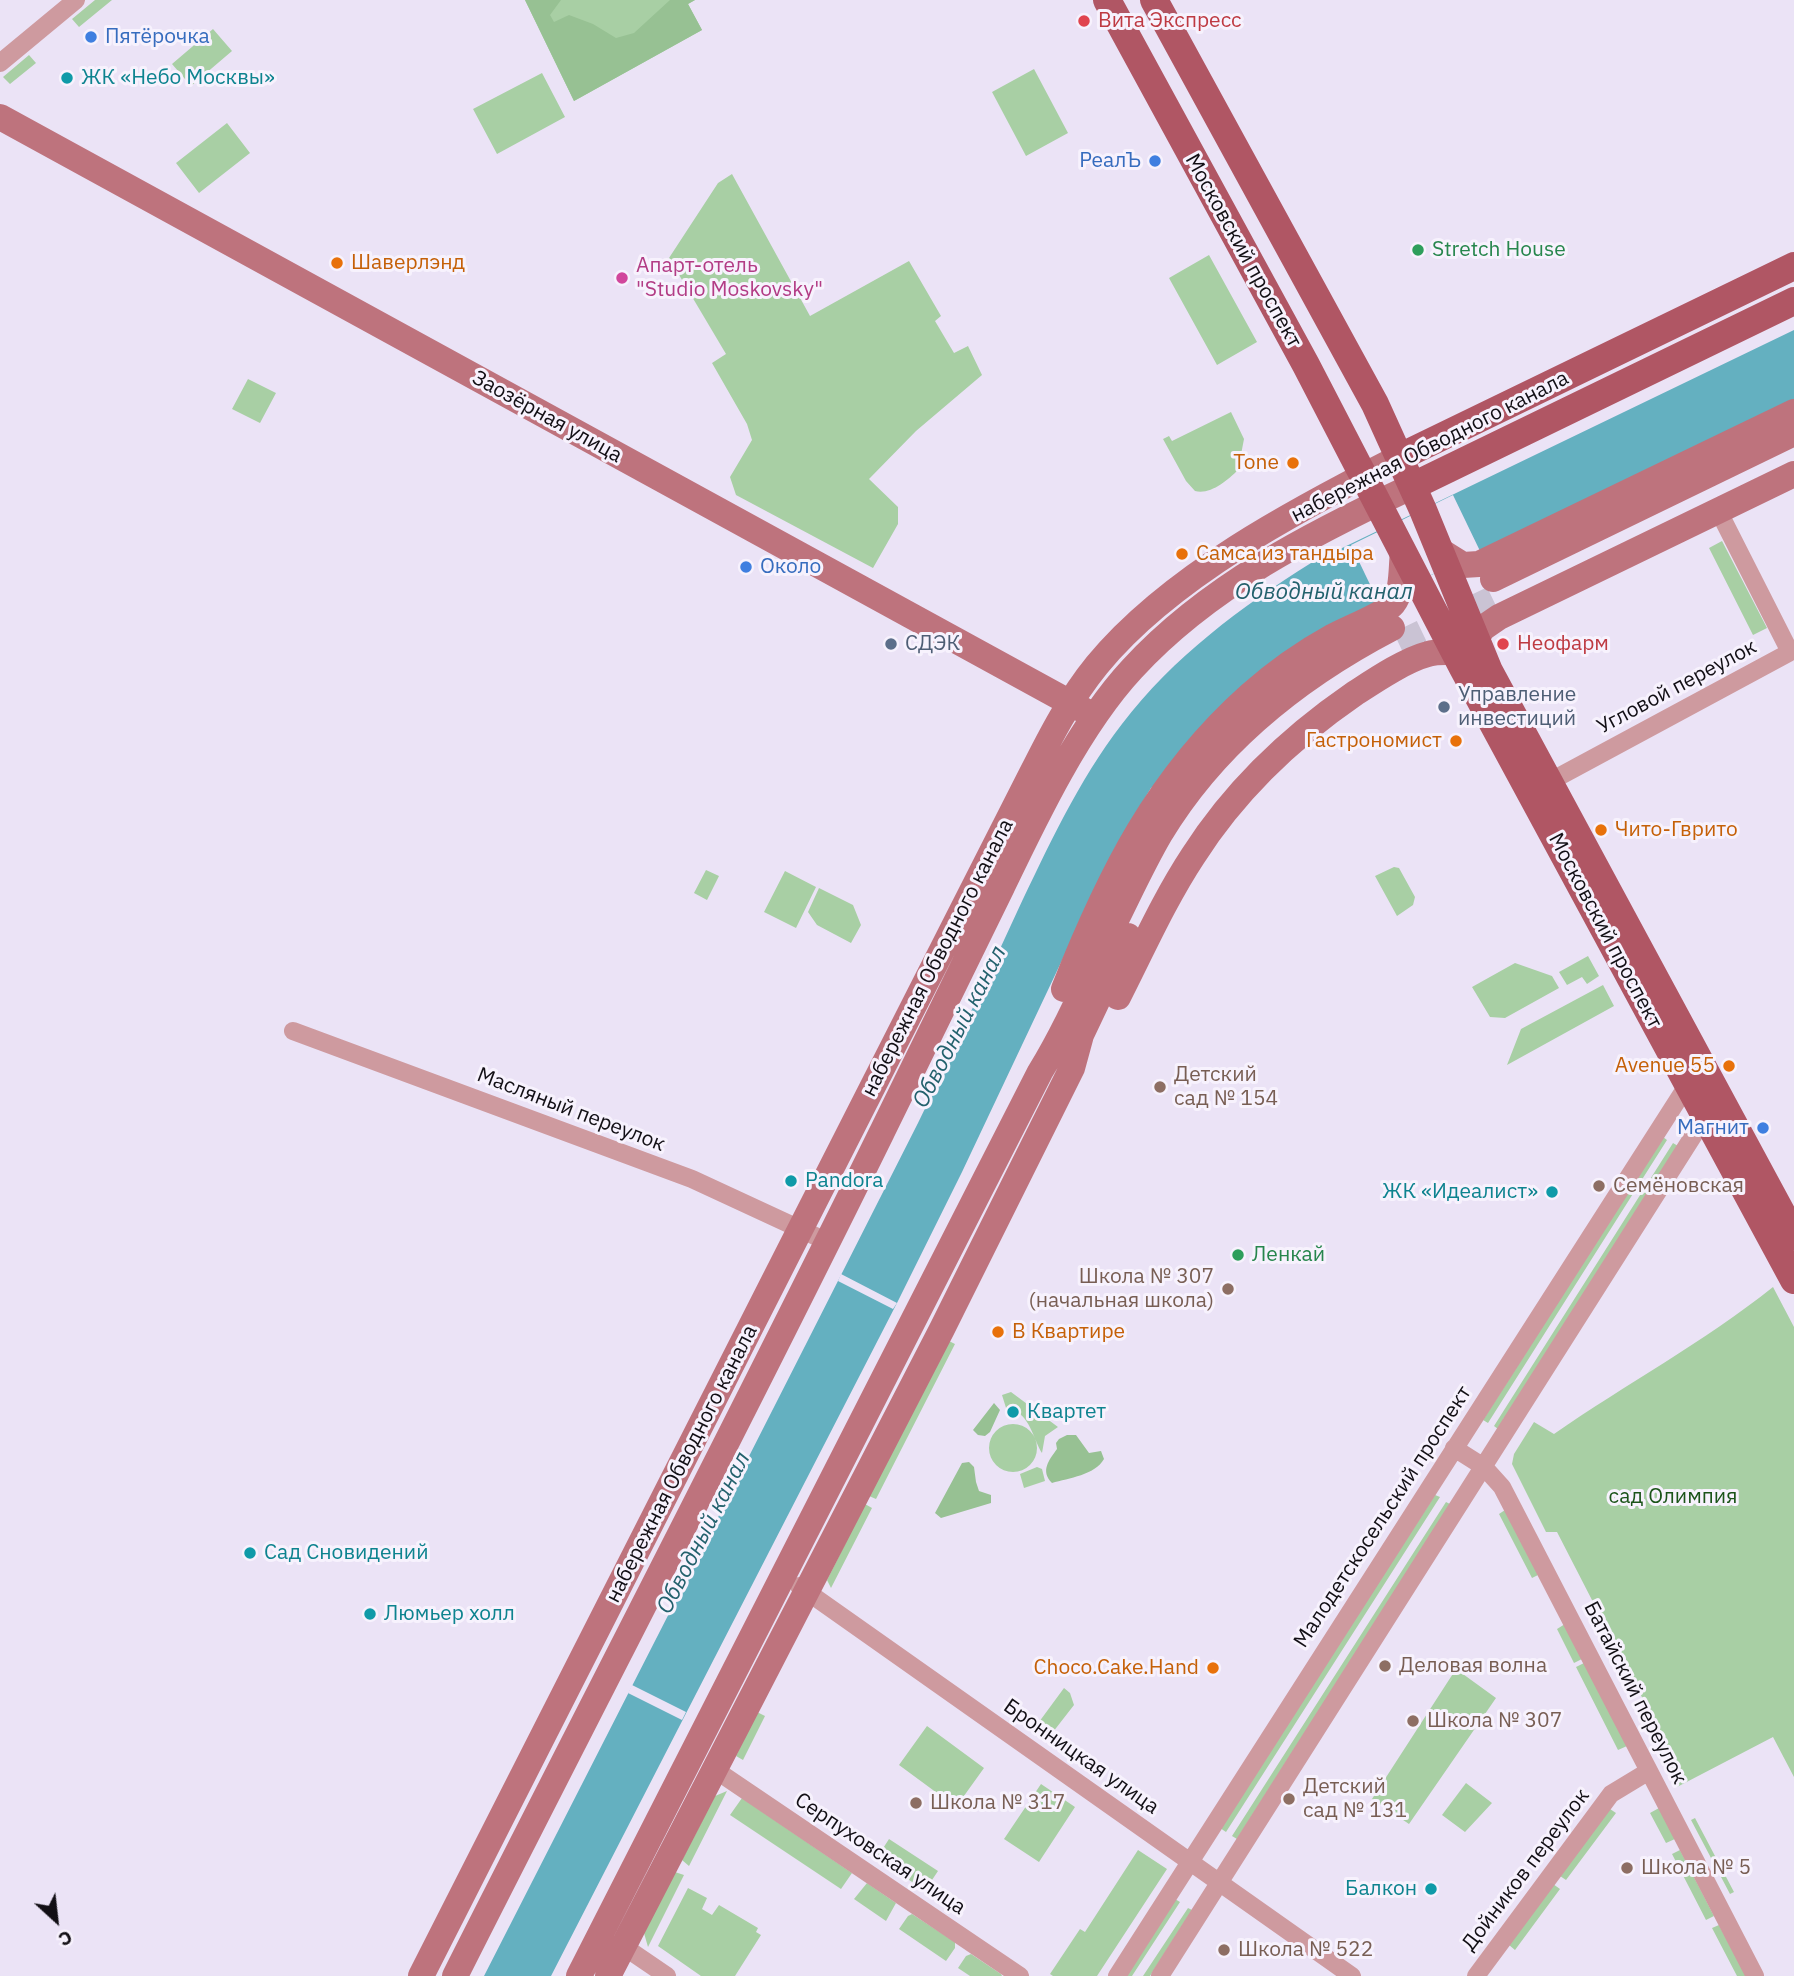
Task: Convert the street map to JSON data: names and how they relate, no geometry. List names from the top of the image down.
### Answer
{
  "streets": {
    "main road": ["Московский проспект", "Заозёрная улица", "набережная Обводного канала"],
    "street": [
      "Угловой переулок",
      "Масляный переулок",
      "Малодетскосельский проспект",
      "Батайский переулок",
      "Бронницкая улица",
      "Серпуховская улица",
      "Дойников переулок"
    ]
  },
  "crossings": [
    ["Московский проспект", "набережная Обводного канала"],
    ["Московский проспект", "Угловой переулок"],
    ["Московский проспект", "Малодетскосельский проспект"],
    ["Заозёрная улица", "набережная Обводного канала"],
    ["набережная Обводного канала", "Масляный переулок"],
    ["Малодетскосельский проспект", "Батайский переулок"],
    ["Малодетскосельский проспект", "Бронницкая улица"],
    ["Батайский переулок", "Дойников переулок"]
  ],
  "water": ["Обводный канал"],
  "parks": ["сад Олимпия"],
  "places": [
    "Вита Экспресс",
    "Пятёрочка",
    "ЖК «Небо Москвы»",
    "РеалЪ",
    "Stretch House",
    "Шаверлэнд",
    "Апарт-отель \"Studio Moskovsky\"",
    "Tone",
    "Самса из тандыра",
    "Около",
    "СДЭК",
    "Неофарм",
    "Управление инвестиций",
    "Гастрономист",
    "Чито-Гврито",
    "Avenue 55",
    "Детский сад № 154",
    "Магнит",
    "Pandora",
    "Семёновская",
    "ЖК «Идеалист»",
    "Ленкай",
    "Школа № 307 (начальная школа)",
    "В Квартире",
    "Квартет",
    "Сад Сновидений",
    "Люмьер холл",
    "Деловая волна",
    "Choco.Cake.Hand",
    "Школа № 307",
    "Детский сад № 131",
    "Школа № 317",
    "Школа № 5",
    "Балкон",
    "Школа № 522"
  ],
  "north": "bottom right"
}
